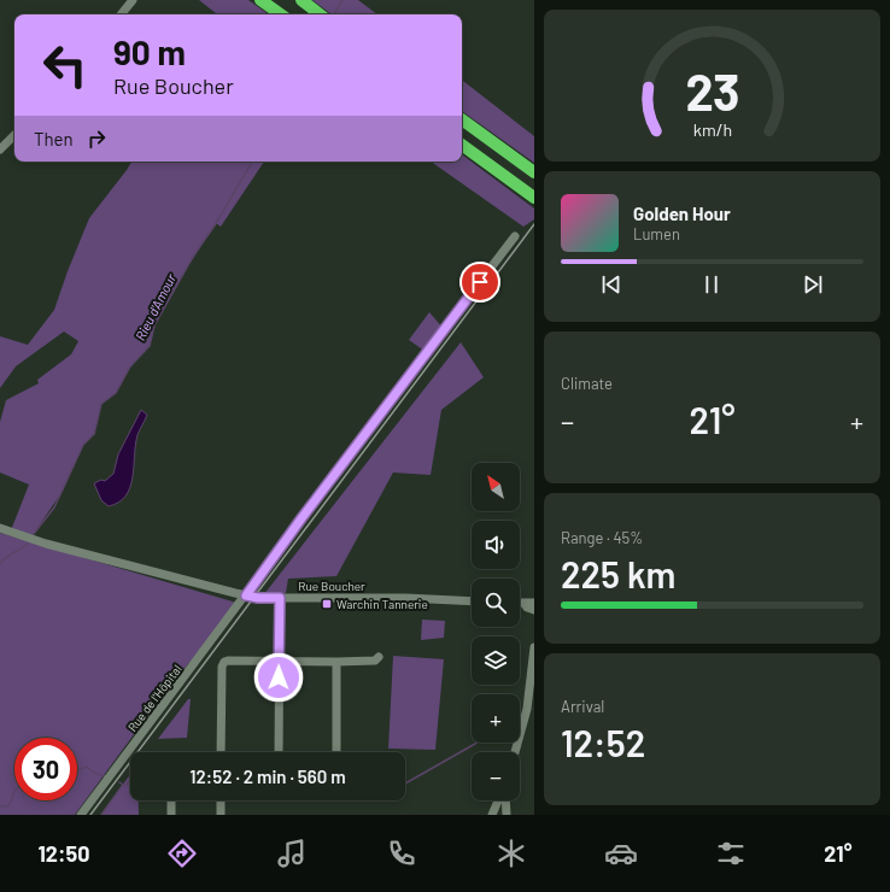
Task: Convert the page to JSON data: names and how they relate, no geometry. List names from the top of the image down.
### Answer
{
  "streets": {
    "street": ["Rue Boucher", "Rue de l'Hôpital"]
  },
  "crossings": [
    ["Rue Boucher", "Rue de l'Hôpital"]
  ],
  "water": ["Rieu d'Amour"],
  "places": {
    "transit": ["Warchin Tannerie"]
  },
  "north": "top left",
  "page": {
    "turn": ["90 m", "Rue Boucher"],
    "then": "Then",
    "song": ["Golden Hour", "Lumen"],
    "tile": [
      "Climate",
      ["Range · 45%", "225 km"],
      ["Arrival", "12:52"]
    ],
    "heat": ["−", "21°", "+"],
    "map_buttons": ["+", "−"],
    "limit": "30",
    "trip": "12:52 · 2 min · 560 m",
    "tabs": ["12:50", "21°"],
    "gauge": ["23", "km/h"]
  }
}
